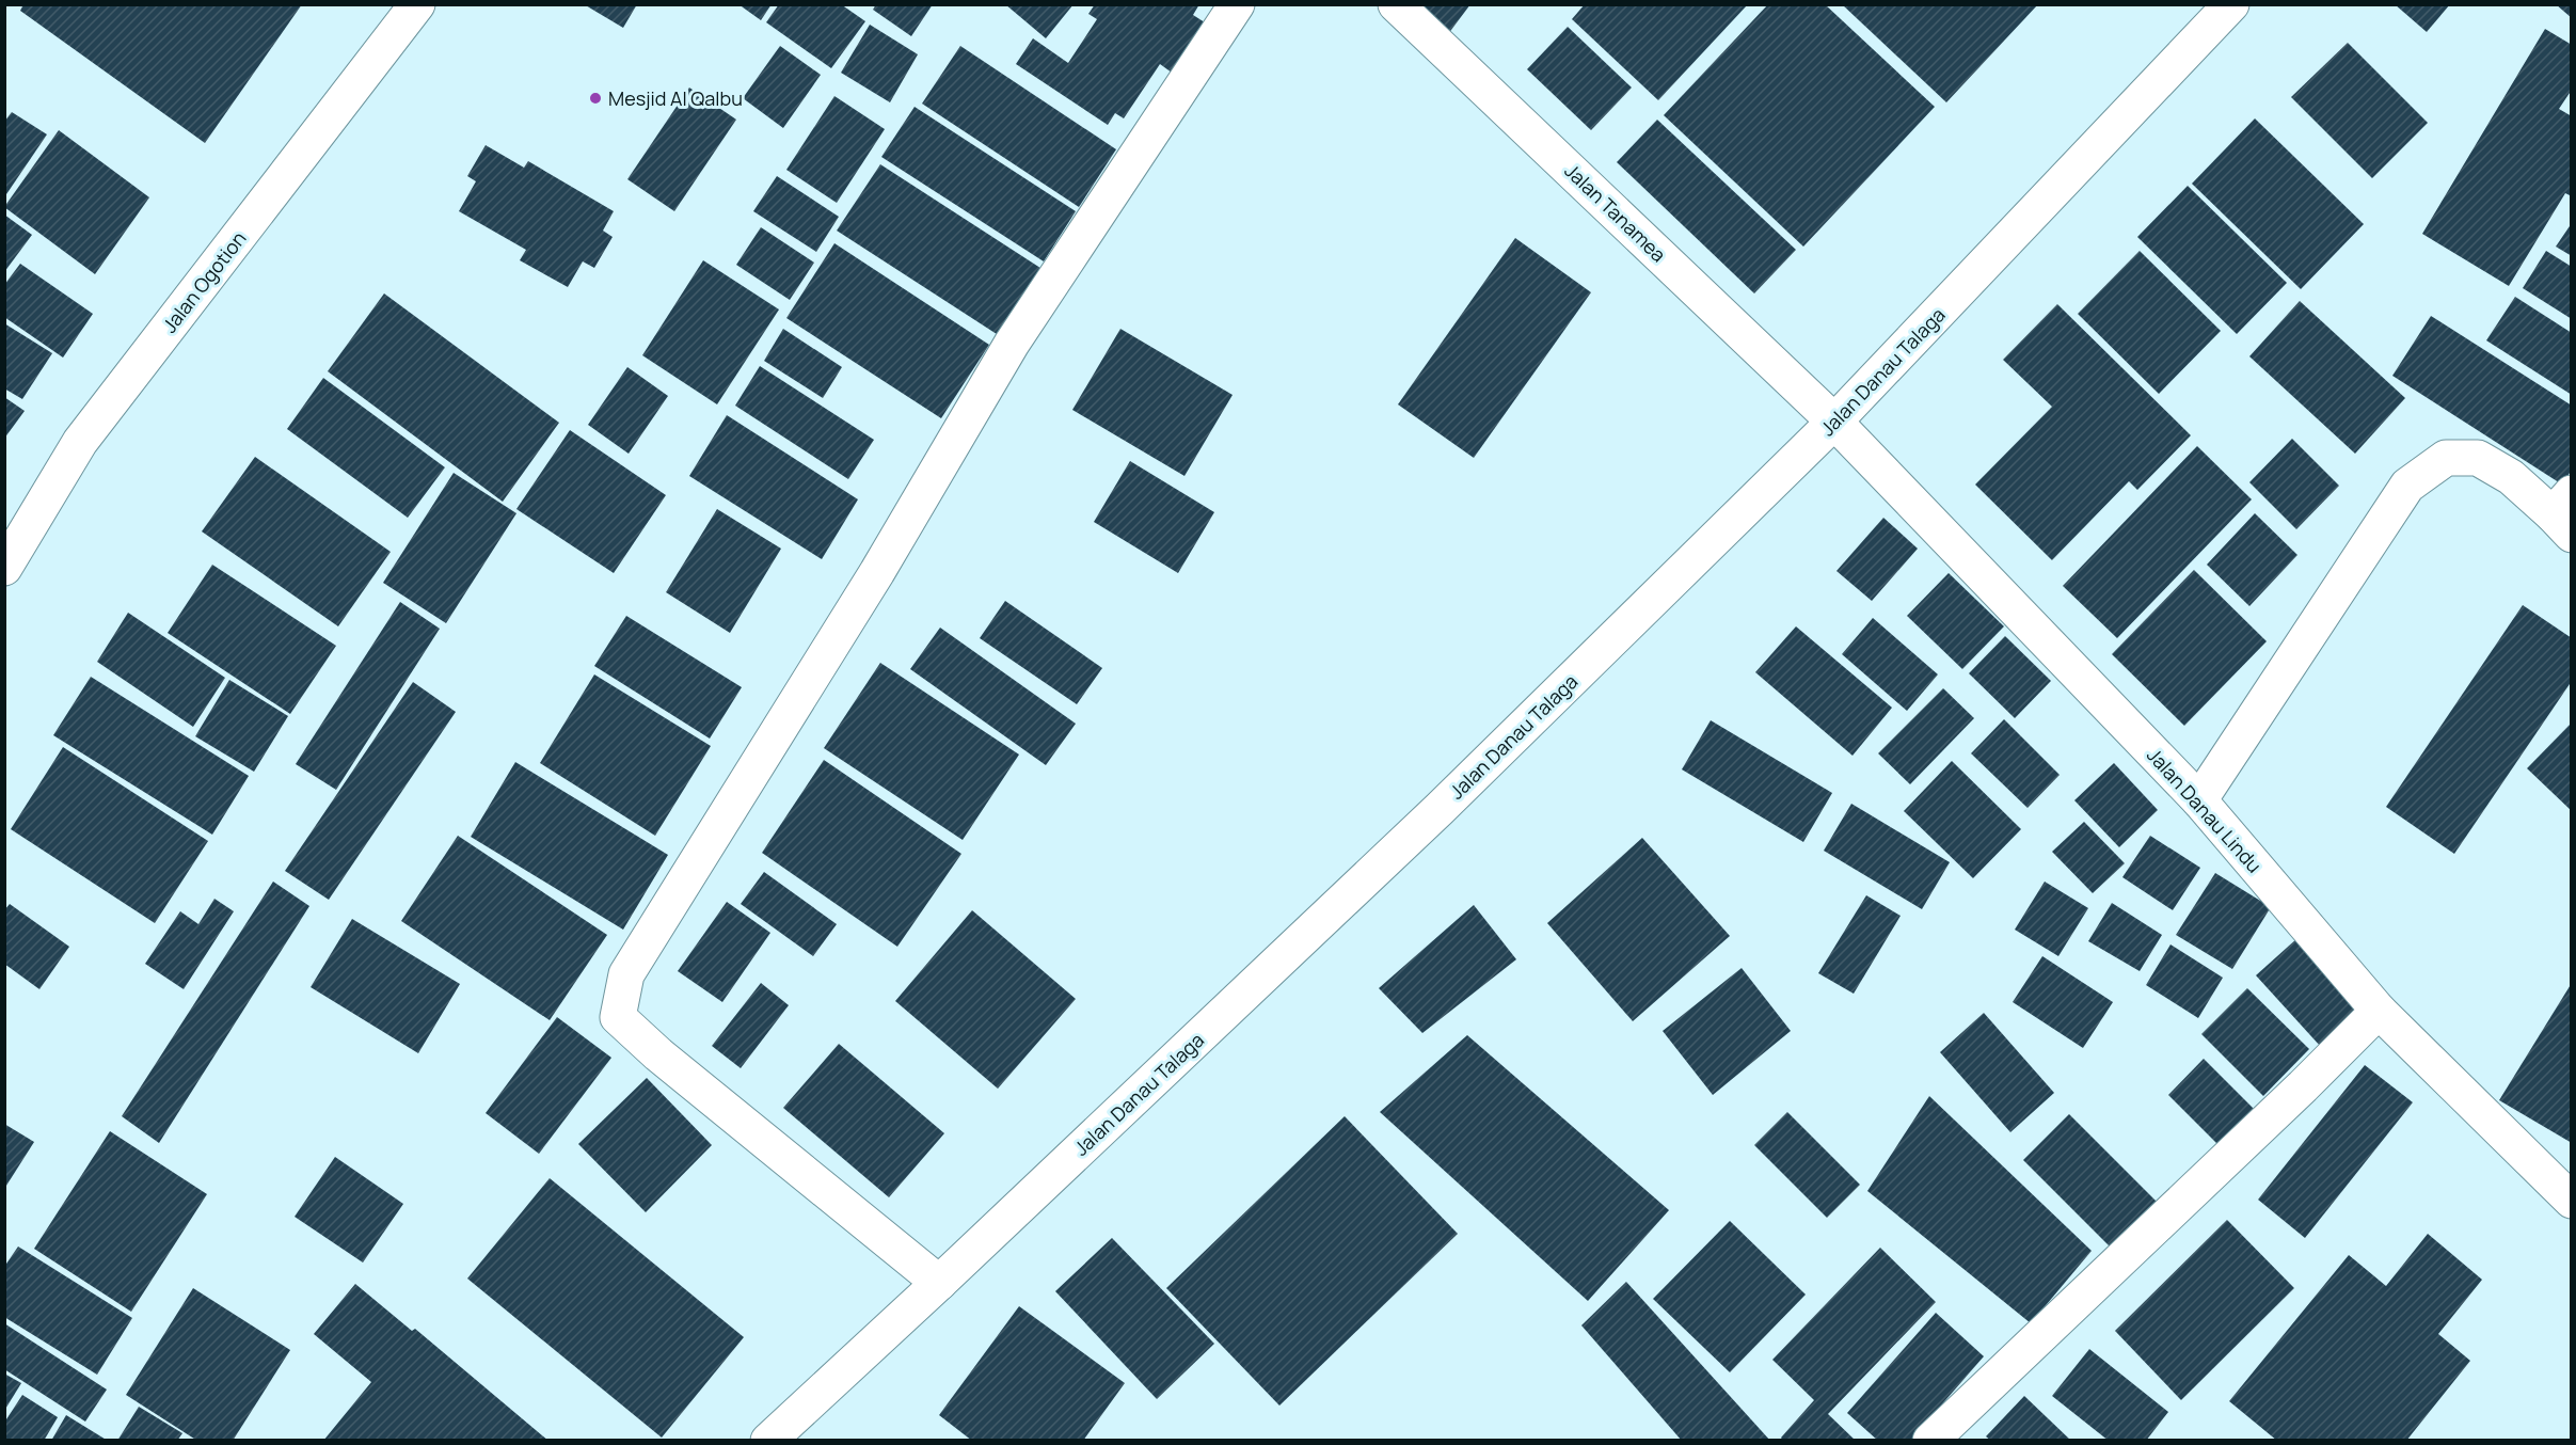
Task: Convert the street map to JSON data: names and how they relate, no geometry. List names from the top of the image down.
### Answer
{
  "streets": {
    "street": [
      "Jalan Tanamea",
      "Jalan Ogotion",
      "Jalan Danau Talaga",
      "Jalan Danau Lindu"
    ]
  },
  "crossings": [
    ["Jalan Tanamea", "Jalan Danau Talaga"],
    ["Jalan Tanamea", "Jalan Danau Lindu"],
    ["Jalan Danau Talaga", "Jalan Danau Lindu"]
  ],
  "places": ["Mesjid Al Qalbu"]
}
